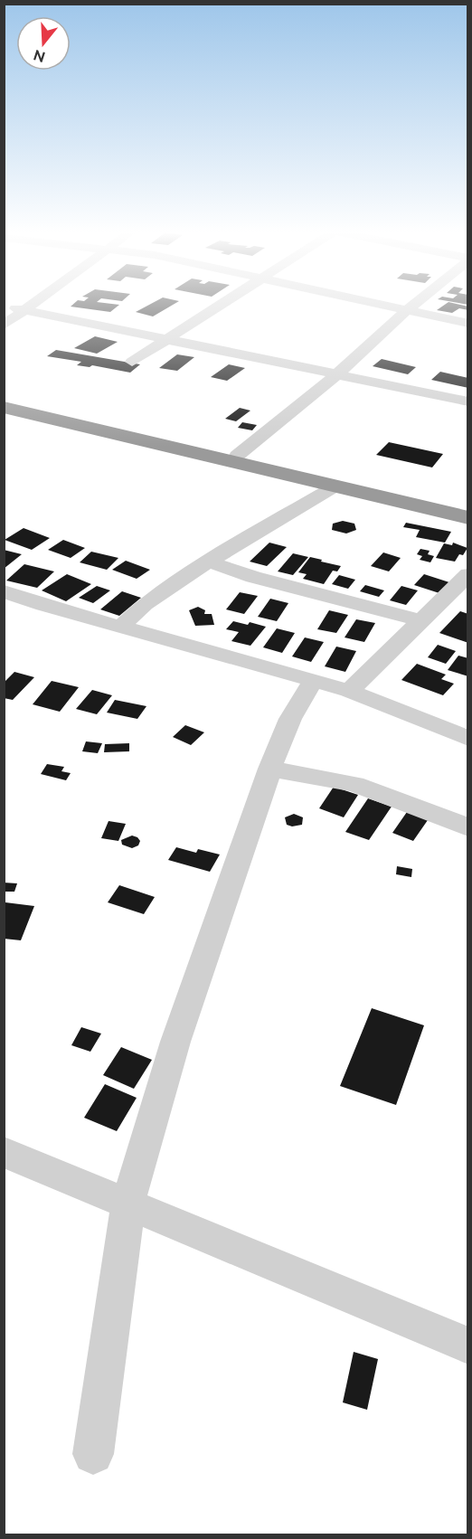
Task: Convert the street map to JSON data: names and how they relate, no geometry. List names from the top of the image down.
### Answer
{
  "north": "bottom"
}
